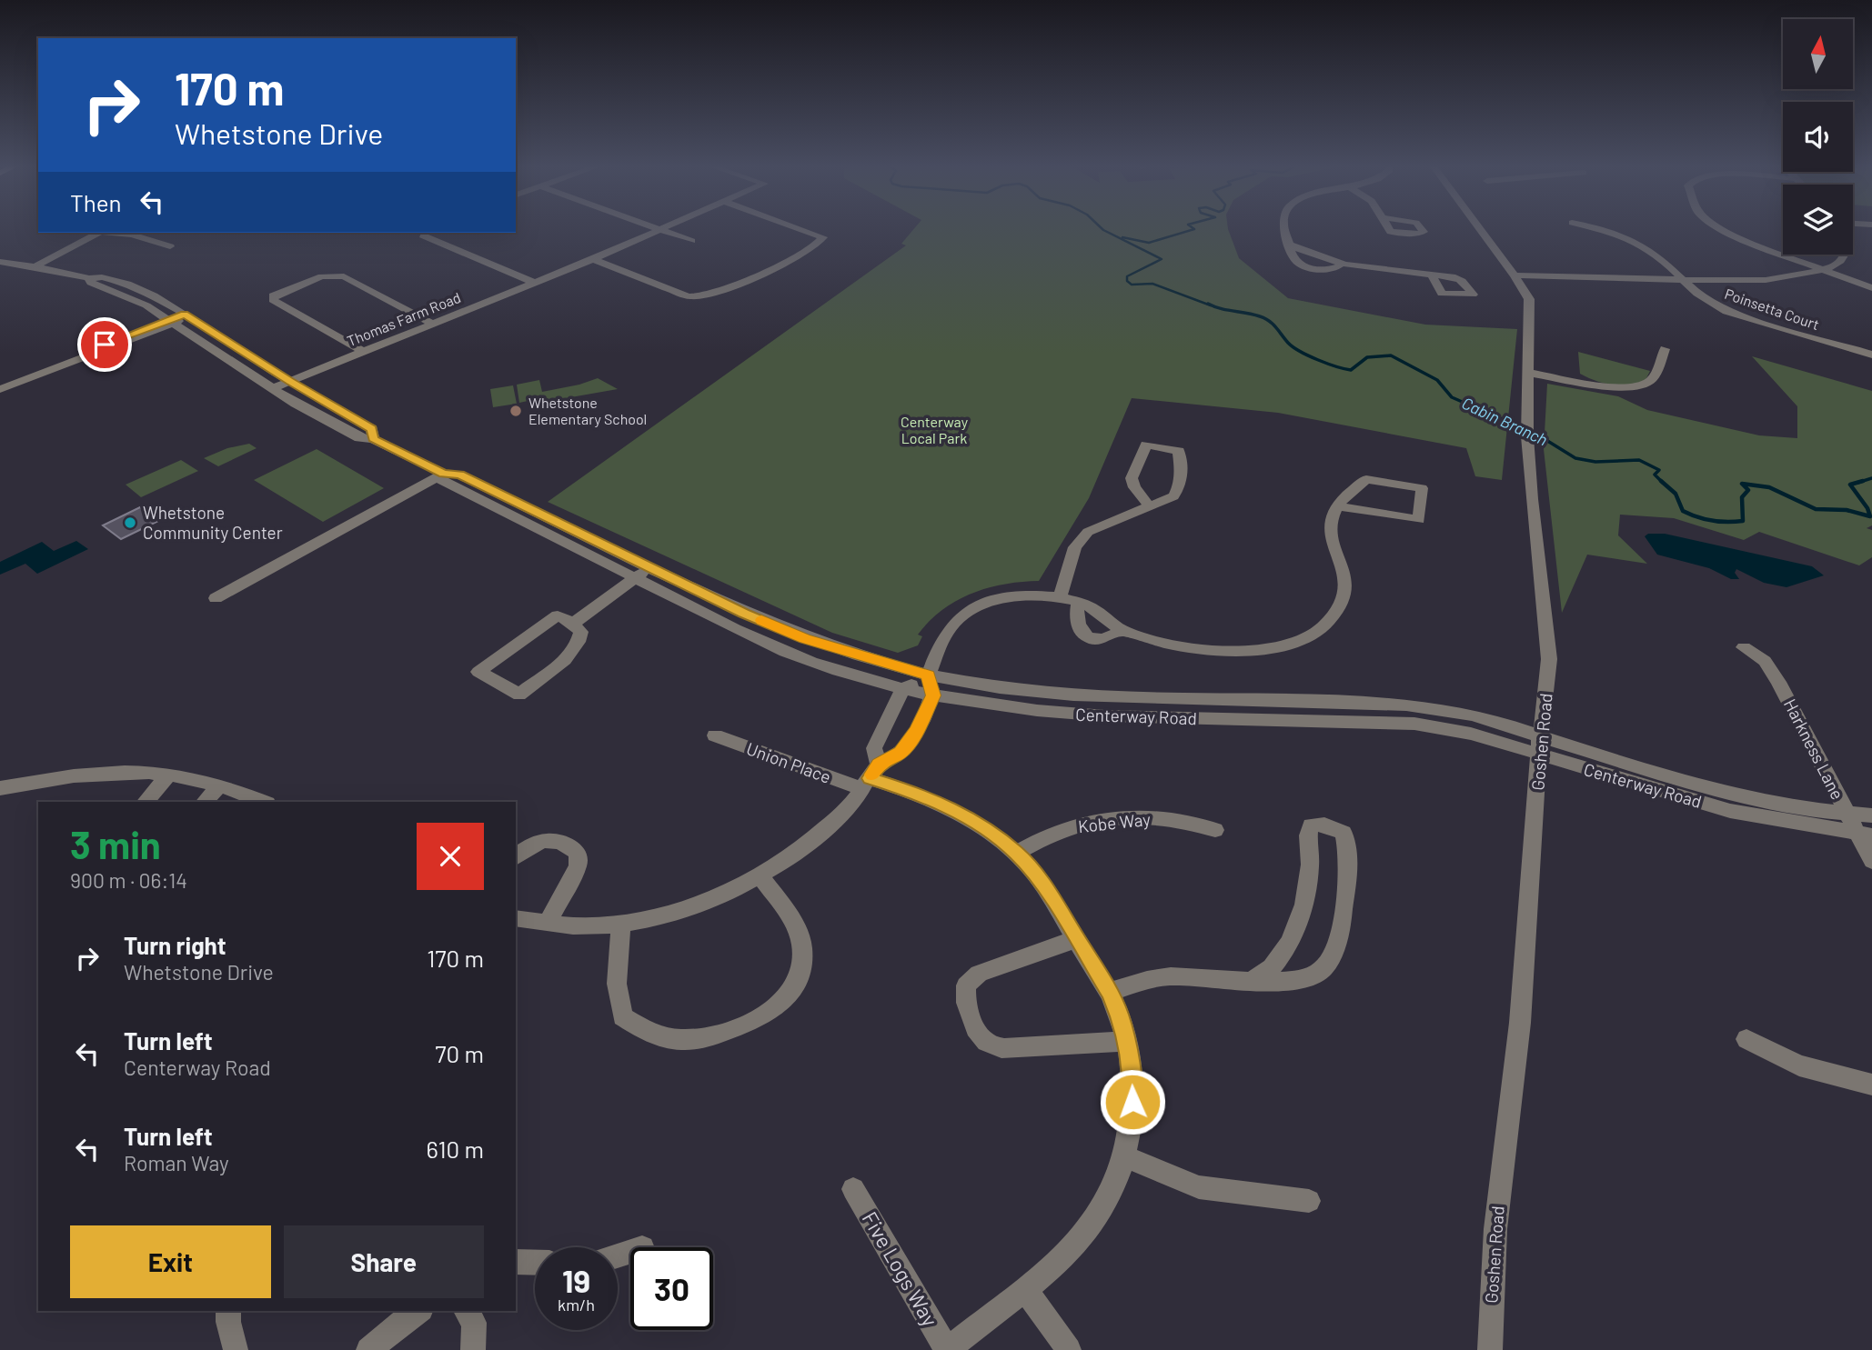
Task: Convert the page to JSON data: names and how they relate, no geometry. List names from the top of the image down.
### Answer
{
  "streets": {
    "street": [
      "Poinsetta Court",
      "Thomas Farm Road",
      "Centerway Road",
      "Goshen Road",
      "Harkness Lane",
      "Union Place",
      "Kobe Way",
      "Five Logs Way"
    ]
  },
  "crossings": [
    ["Thomas Farm Road", "Centerway Road"],
    ["Centerway Road", "Goshen Road"],
    ["Centerway Road", "Harkness Lane"],
    ["Union Place", "Kobe Way"],
    ["Union Place", "Five Logs Way"]
  ],
  "water": ["Cabin Branch"],
  "parks": ["Centerway Local Park"],
  "places": ["Whetstone Elementary School", "Whetstone Community Center"],
  "north": "top",
  "page": {
    "turn": ["170 m", "Whetstone Drive"],
    "then": "Then",
    "heading": ["3 min", "900 m · 06:14"],
    "list": [
      {
        "name": "Turn right",
        "note": "Whetstone Drive",
        "value": "170 m"
      },
      {
        "name": "Turn left",
        "note": "Centerway Road",
        "value": "70 m"
      },
      {
        "name": "Turn left",
        "note": "Roman Way",
        "value": "610 m"
      }
    ],
    "buttons": ["Exit", "Share"],
    "speed": "19 km/h",
    "limit": "30"
  }
}
